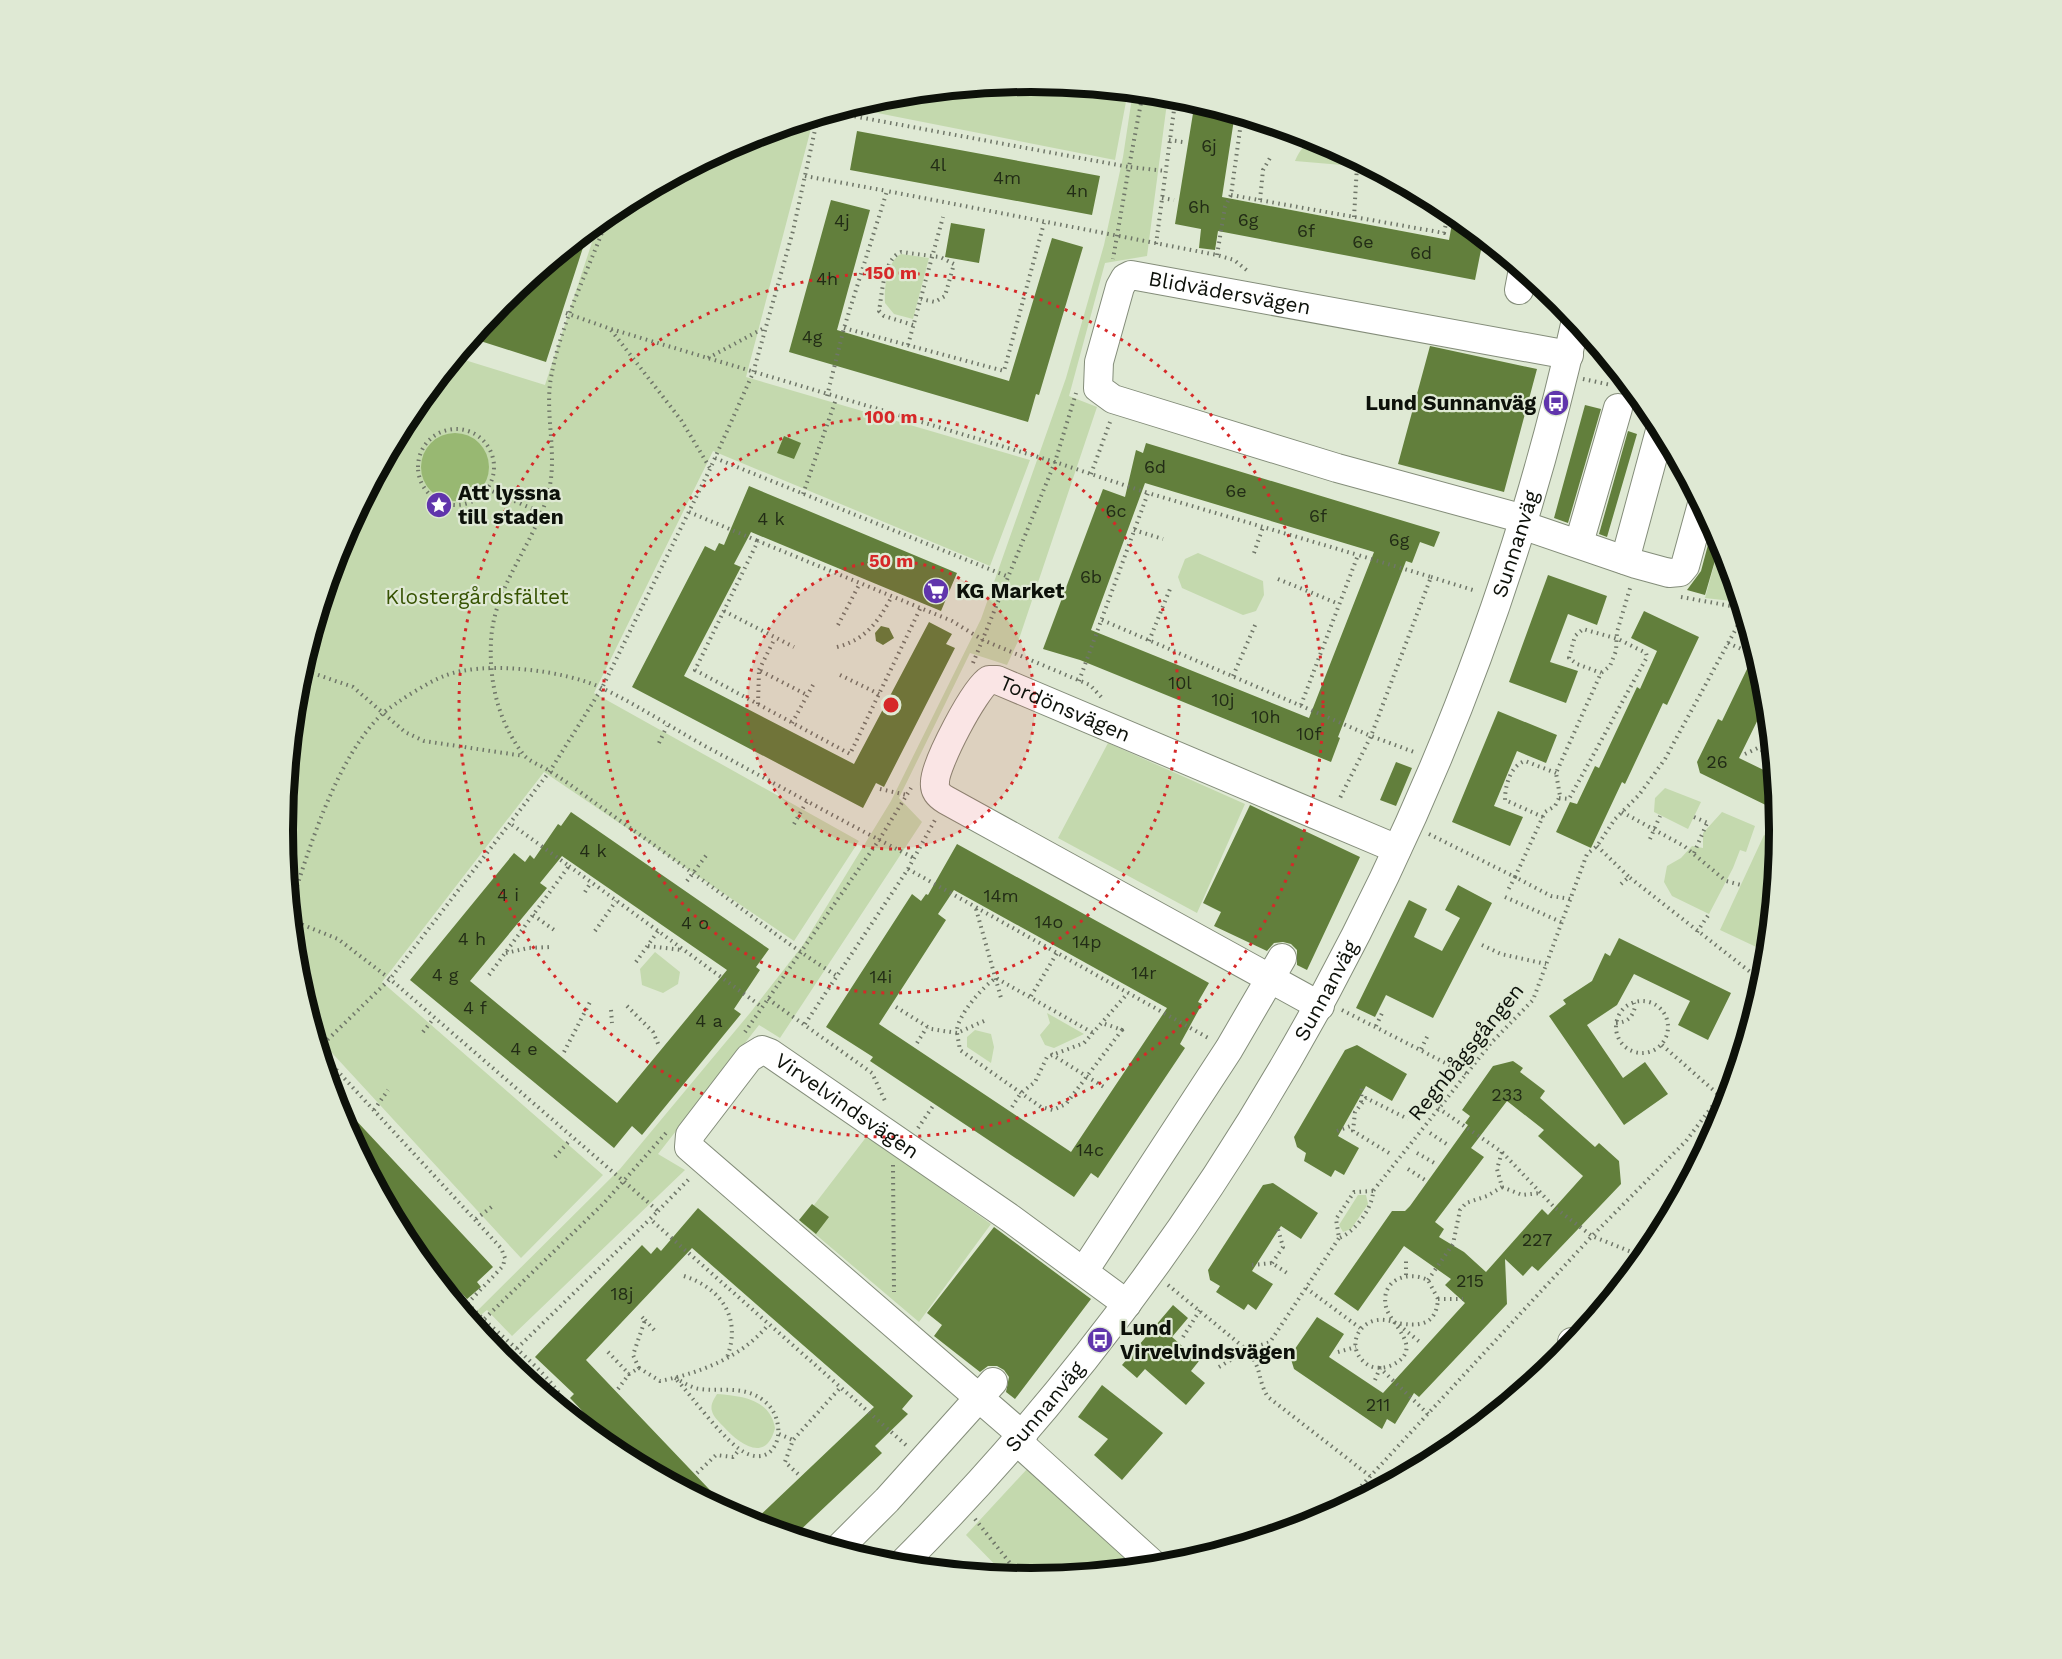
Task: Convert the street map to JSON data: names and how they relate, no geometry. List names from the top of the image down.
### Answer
{
  "streets": {
    "street": [
      "Blidvädersvägen",
      "Sunnanväg",
      "Tordönsvägen",
      "Virvelvindsvägen"
    ],
    "path": ["Regnbågsgången"]
  },
  "crossings": [
    ["Blidvädersvägen", "Sunnanväg"],
    ["Sunnanväg", "Tordönsvägen"],
    ["Sunnanväg", "Virvelvindsvägen"]
  ],
  "parks": ["Klostergårdsfältet"],
  "places": {
    "bus stop": ["Lund Sunnanväg", "Lund Virvelvindsvägen"],
    "place": ["Att lyssna till staden"],
    "supermarket": ["KG Market"]
  },
  "house_numbers": [
    "6j",
    "4l",
    "4m",
    "4n",
    "6h",
    "6g",
    "4j",
    "6f",
    "6e",
    "6d",
    "4h",
    "4g",
    "6d",
    "6e",
    "6c",
    "6f",
    "4 k",
    "6g",
    "6b",
    "10l",
    "10j",
    "10h",
    "10f",
    "26",
    "4 k",
    "4 i",
    "14m",
    "14o",
    "4 o",
    "4 h",
    "14p",
    "14r",
    "4 g",
    "14i",
    "4 f",
    "4 a",
    "4 e",
    "233",
    "14c",
    "227",
    "215",
    "18j",
    "211"
  ],
  "rings": ["150 m", "100 m", "50 m"]
}
